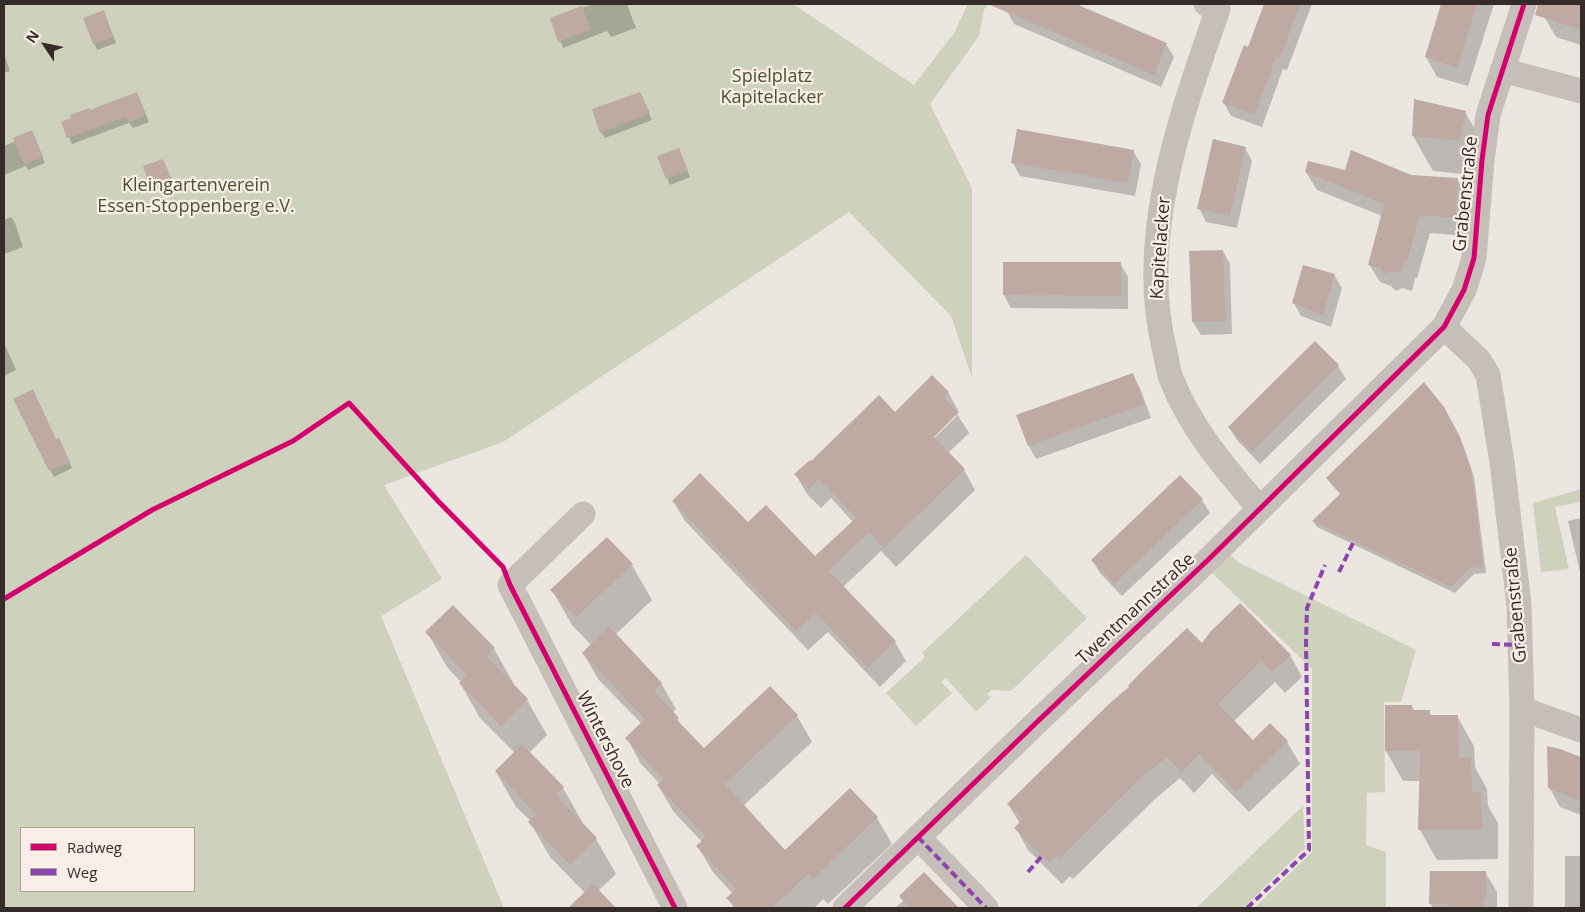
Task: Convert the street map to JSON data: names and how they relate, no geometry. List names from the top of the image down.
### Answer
{
  "streets": {
    "street": [
      "Grabenstraße",
      "Kapitelacker",
      "Twentmannstraße",
      "Wintershove"
    ]
  },
  "crossings": [
    ["Grabenstraße", "Twentmannstraße"],
    ["Kapitelacker", "Twentmannstraße"]
  ],
  "parks": ["Spielplatz Kapitelacker", "Kleingartenverein Essen-Stoppenberg e.V."],
  "legend": ["Radweg", "Weg"],
  "north": "top left"
}
